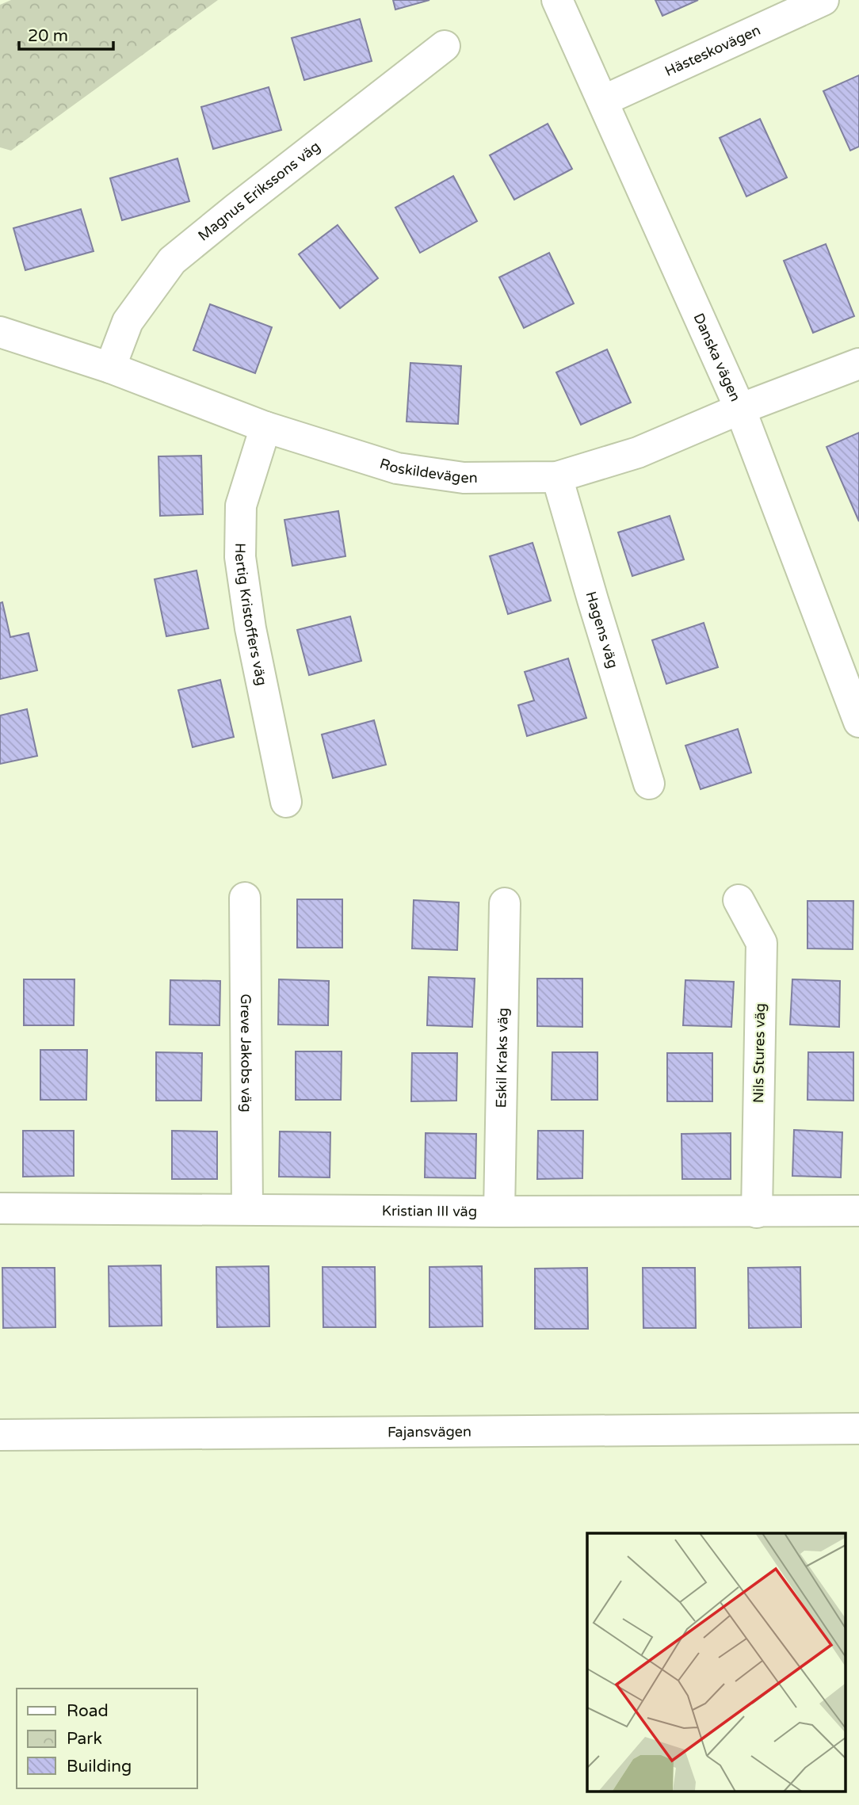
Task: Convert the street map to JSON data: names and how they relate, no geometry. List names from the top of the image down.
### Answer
{
  "streets": {
    "street": [
      "Hästeskovägen",
      "Magnus Erikssons väg",
      "Danska vägen",
      "Roskildevägen",
      "Hertig Kristoffers väg",
      "Hagens väg",
      "Nils Stures väg",
      "Greve Jakobs väg",
      "Eskil Kraks väg",
      "Kristian III väg",
      "Fajansvägen"
    ]
  },
  "crossings": [
    ["Hästeskovägen", "Danska vägen"],
    ["Magnus Erikssons väg", "Roskildevägen"],
    ["Danska vägen", "Roskildevägen"],
    ["Roskildevägen", "Hertig Kristoffers väg"],
    ["Roskildevägen", "Hagens väg"],
    ["Nils Stures väg", "Kristian III väg"],
    ["Greve Jakobs väg", "Kristian III väg"],
    ["Eskil Kraks väg", "Kristian III väg"]
  ],
  "legend": ["Road", "Park", "Building"],
  "scale_bar": "20 m"
}
